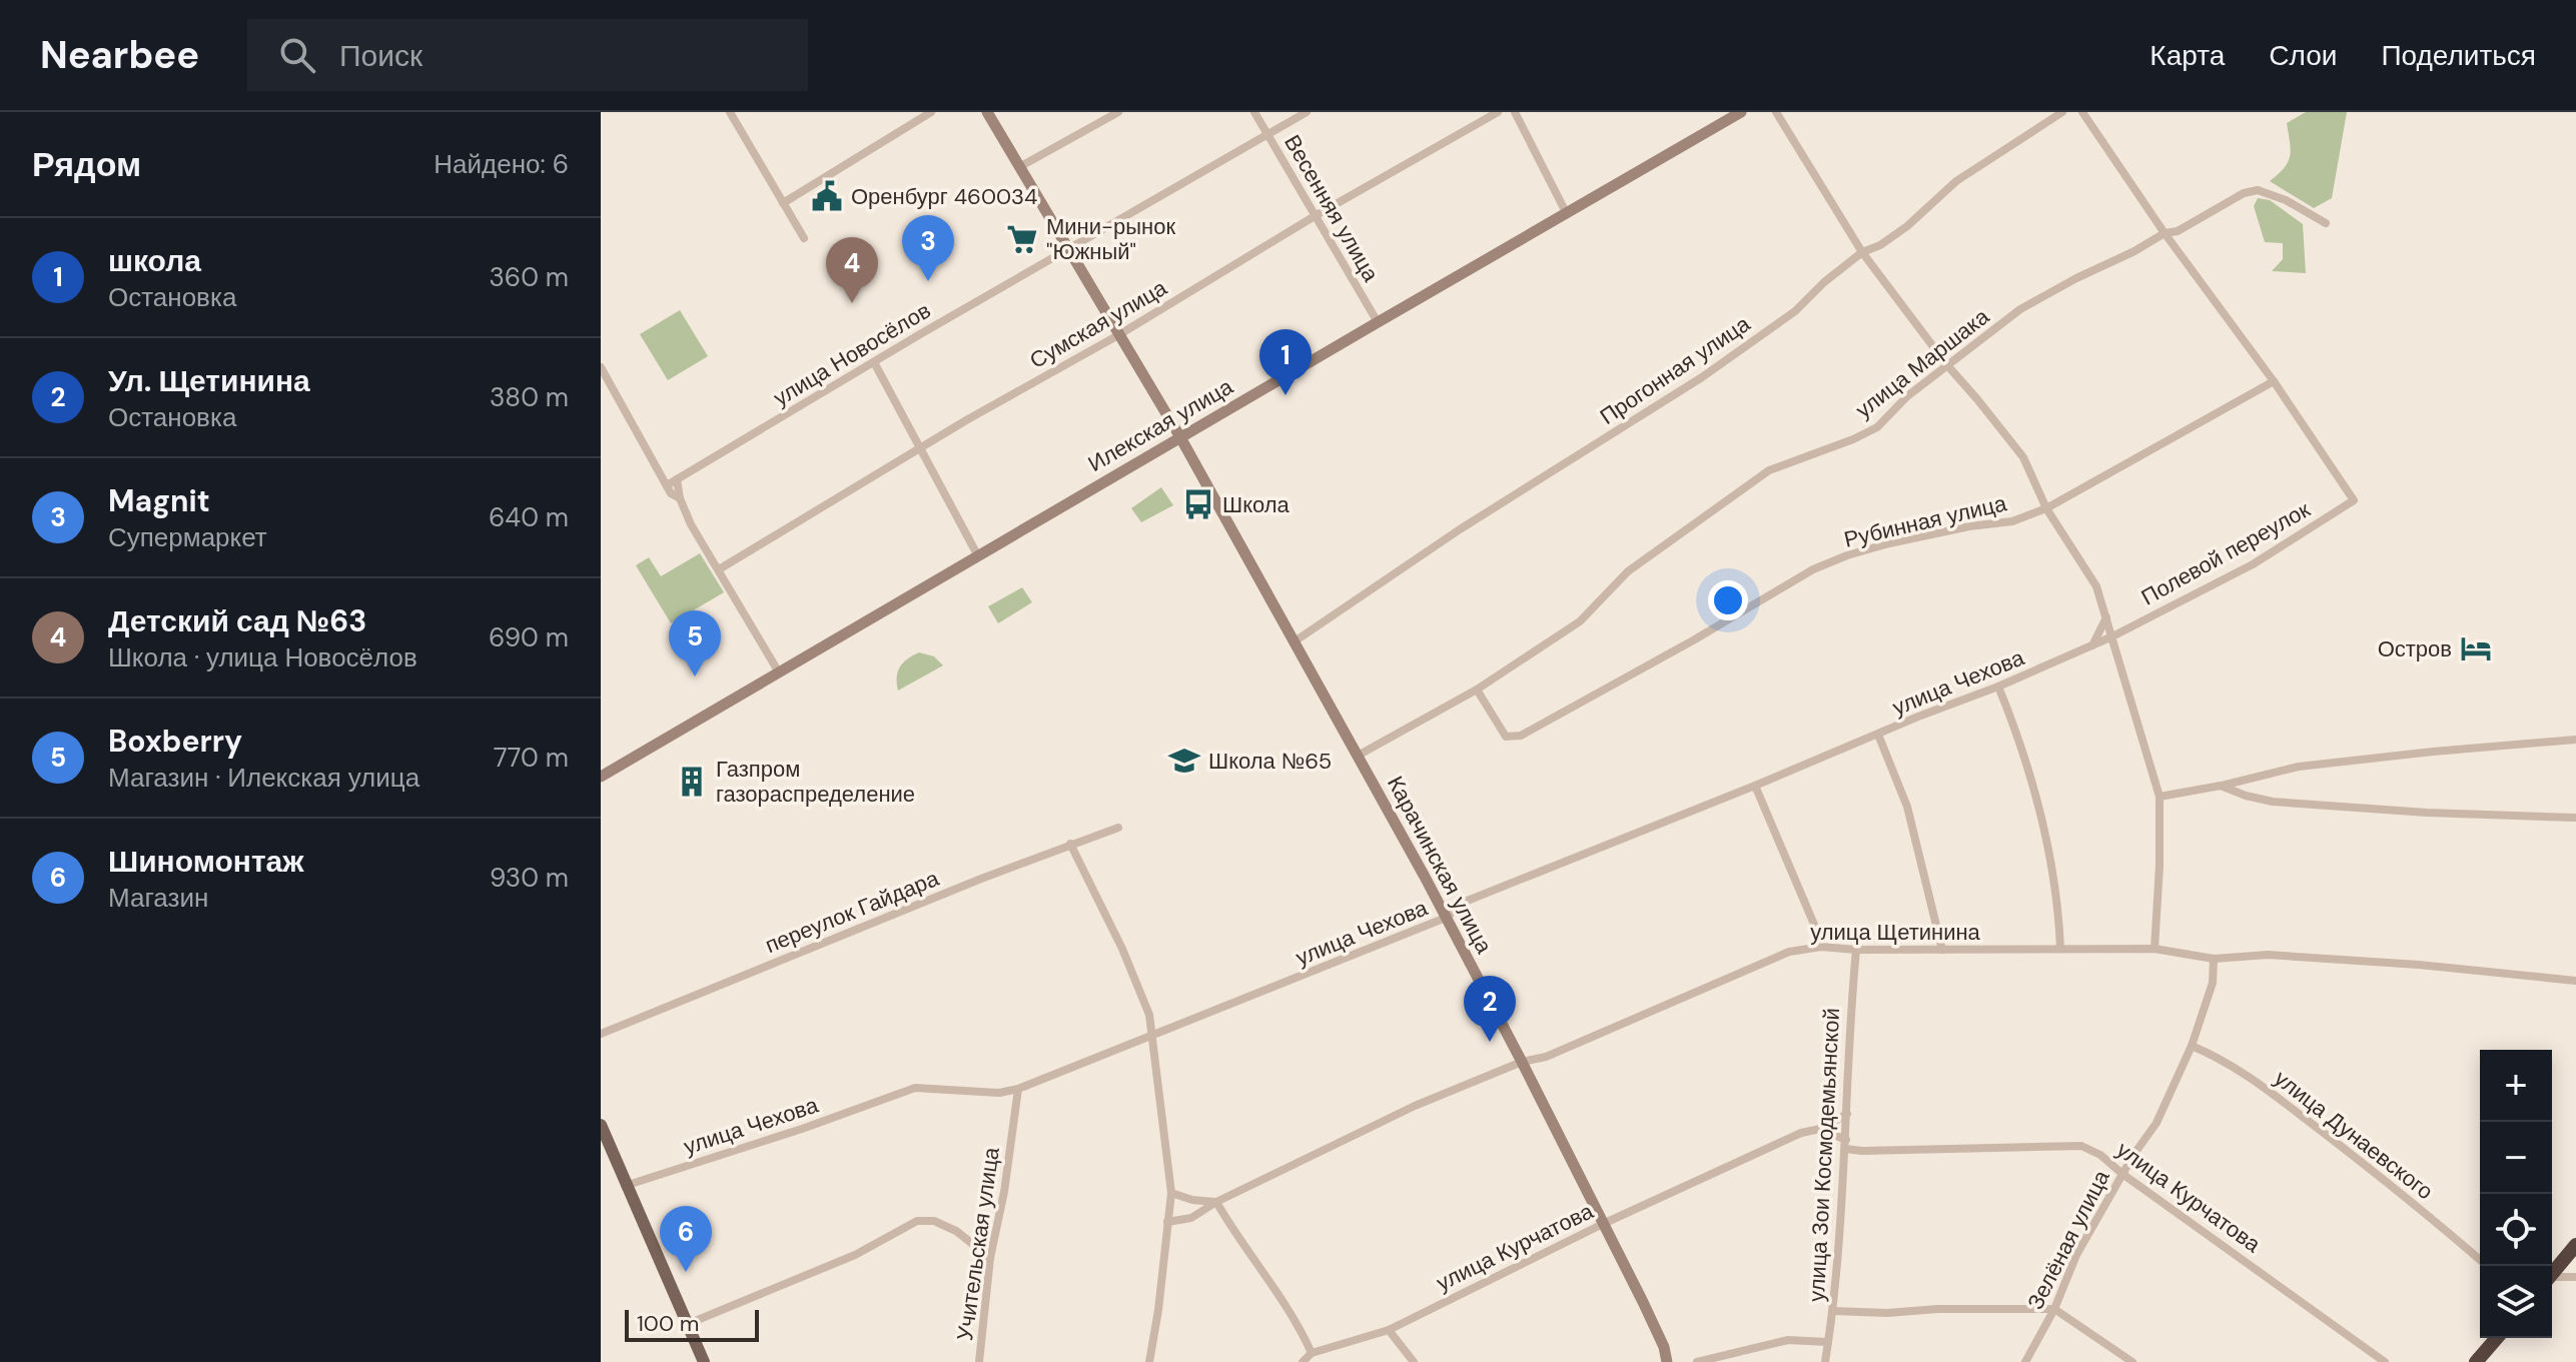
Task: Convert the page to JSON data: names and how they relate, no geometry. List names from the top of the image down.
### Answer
{
  "streets": {
    "street": [
      "Весенняя улица",
      "Сумская улица",
      "улица Новосёлов",
      "улица Маршака",
      "Прогонная улица",
      "Илекская улица",
      "Рубинная улица",
      "Полевой переулок",
      "улица Чехова",
      "Карачинская улица",
      "переулок Гайдара",
      "улица Щетинина",
      "улица Дунаевского",
      "улица Зои Космодемьянской",
      "улица Курчатова",
      "Зелёная улица",
      "Учительская улица"
    ]
  },
  "crossings": [
    ["Весенняя улица", "Сумская улица"],
    ["Весенняя улица", "улица Новосёлов"],
    ["Весенняя улица", "Илекская улица"],
    ["Сумская улица", "Карачинская улица"],
    ["улица Новосёлов", "Карачинская улица"],
    ["улица Маршака", "Рубинная улица"],
    ["улица Маршака", "Карачинская улица"],
    ["Прогонная улица", "Карачинская улица"],
    ["Илекская улица", "Карачинская улица"],
    ["Рубинная улица", "Полевой переулок"],
    ["Полевой переулок", "улица Чехова"],
    ["улица Чехова", "Карачинская улица"],
    ["улица Чехова", "Учительская улица"],
    ["Карачинская улица", "улица Щетинина"],
    ["Карачинская улица", "улица Курчатова"],
    ["улица Щетинина", "улица Зои Космодемьянской"],
    ["улица Щетинина", "Зелёная улица"],
    ["улица Дунаевского", "Зелёная улица"],
    ["улица Зои Космодемьянской", "улица Курчатова"],
    ["улица Курчатова", "Зелёная улица"]
  ],
  "places": {
    "public building": ["Оренбург 460034"],
    "supermarket": ["Мини-рынок \"Южный\""],
    "bus stop": ["Школа"],
    "hotel": ["Остров"],
    "school or university": ["Школа №65"],
    "building": ["Газпром газораспределение"]
  },
  "scale_bar": "100 m",
  "page": {
    "header": "Nearbee",
    "search": "Поиск",
    "nav": ["Карта", "Слои", "Поделиться"],
    "heading": ["Рядом", "Найдено: 6"],
    "pins": [
      "3",
      "4",
      "1",
      "5",
      "2",
      "6"
    ],
    "list": [
      {
        "mark": "1",
        "name": "школа",
        "note": "Остановка",
        "value": "360 m"
      },
      {
        "mark": "2",
        "name": "Ул. Щетинина",
        "note": "Остановка",
        "value": "380 m"
      },
      {
        "mark": "3",
        "name": "Magnit",
        "note": "Супермаркет",
        "value": "640 m"
      },
      {
        "mark": "4",
        "name": "Детский сад №63",
        "note": "Школа · улица Новосёлов",
        "value": "690 m"
      },
      {
        "mark": "5",
        "name": "Boxberry",
        "note": "Магазин · Илекская улица",
        "value": "770 m"
      },
      {
        "mark": "6",
        "name": "Шиномонтаж",
        "note": "Магазин",
        "value": "930 m"
      }
    ],
    "map_buttons": ["+", "−"],
    "scale": "100 m"
  }
}
